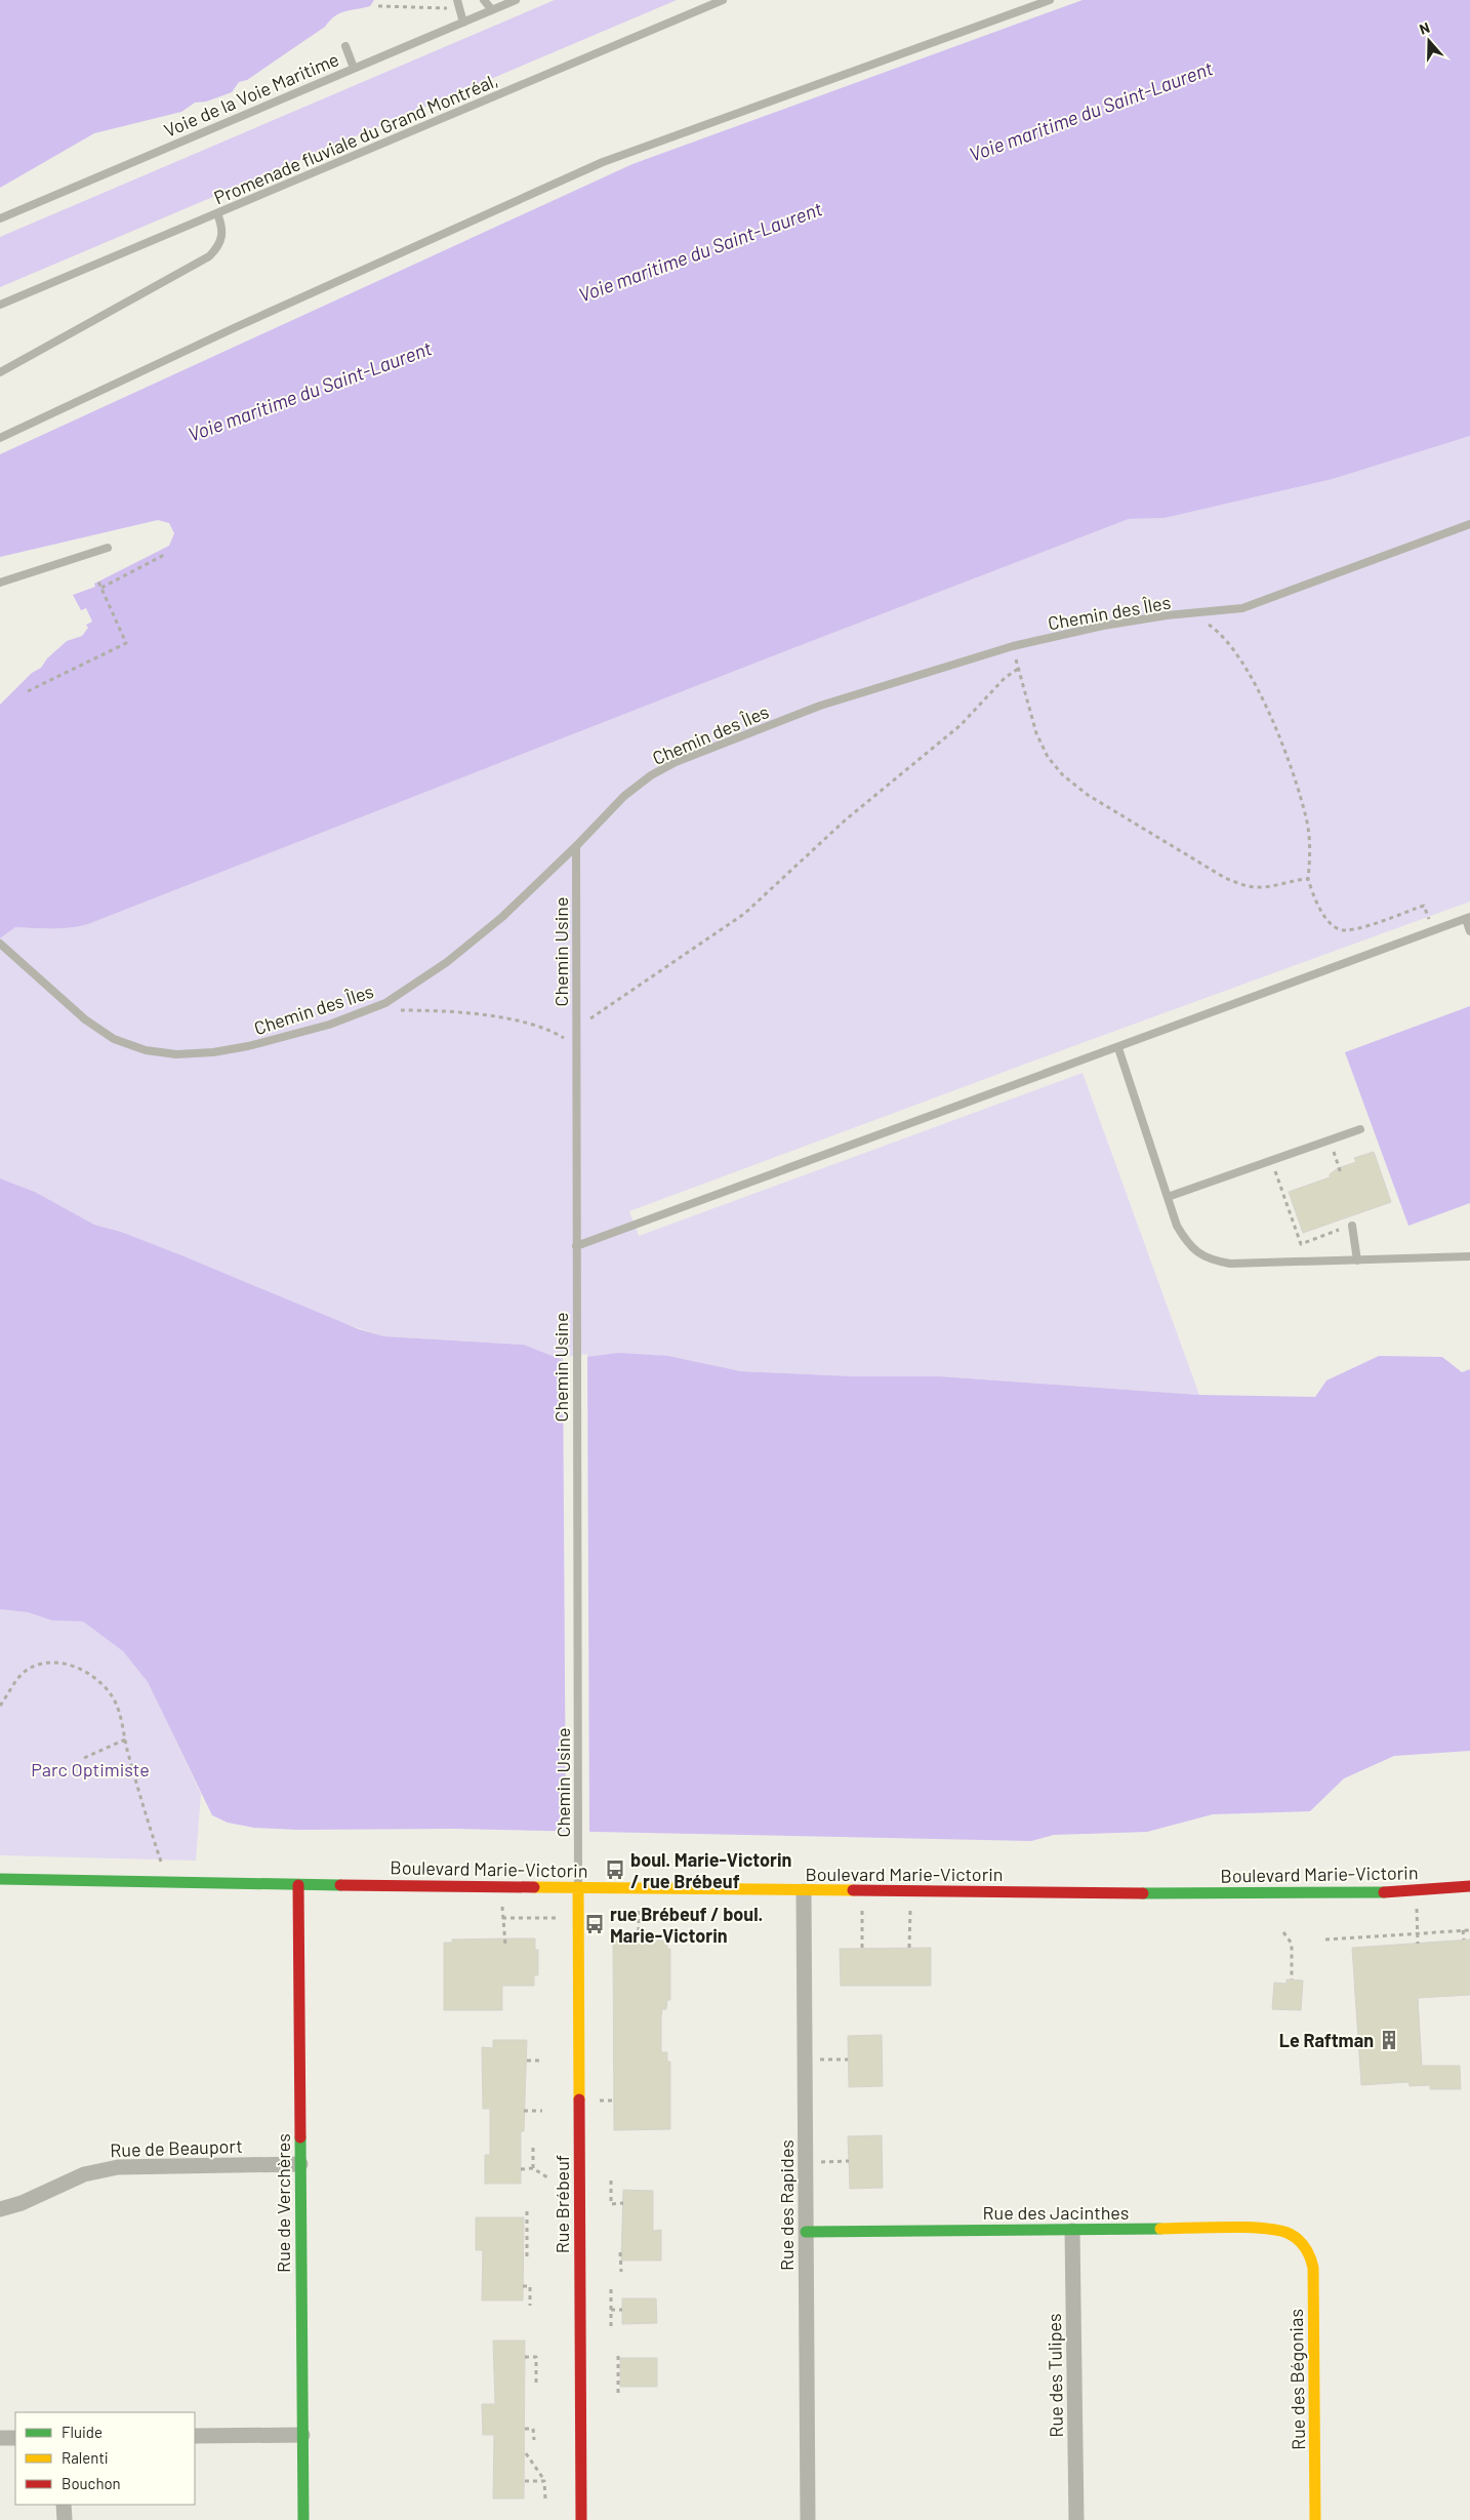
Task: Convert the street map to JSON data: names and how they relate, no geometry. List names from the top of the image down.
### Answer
{
  "streets": {
    "street": [
      "Boulevard Marie-Victorin",
      "Rue de Beauport",
      "Rue de Verchères",
      "Rue Brébeuf",
      "Rue des Rapides",
      "Rue des Jacinthes",
      "Rue des Tulipes",
      "Rue des Bégonias"
    ],
    "lane": [
      "Voie de la Voie Maritime",
      "Promenade fluviale du Grand Montréal,",
      "Chemin des Îles",
      "Chemin Usine"
    ]
  },
  "crossings": [
    ["Chemin des Îles", "Chemin Usine"],
    ["Chemin Usine", "Boulevard Marie-Victorin"],
    ["Chemin Usine", "Rue Brébeuf"],
    ["Boulevard Marie-Victorin", "Rue de Verchères"],
    ["Boulevard Marie-Victorin", "Rue Brébeuf"],
    ["Boulevard Marie-Victorin", "Rue des Rapides"],
    ["Rue de Beauport", "Rue de Verchères"],
    ["Rue des Rapides", "Rue des Jacinthes"],
    ["Rue des Jacinthes", "Rue des Tulipes"],
    ["Rue des Jacinthes", "Rue des Bégonias"]
  ],
  "water": ["Voie maritime du Saint-Laurent"],
  "parks": ["Parc Optimiste"],
  "places": {
    "bus stop": ["boul. Marie-Victorin / rue Brébeuf", "rue Brébeuf / boul. Marie-Victorin"],
    "building": ["Le Raftman"]
  },
  "legend": ["Fluide", "Ralenti", "Bouchon"],
  "north": "top"
}
